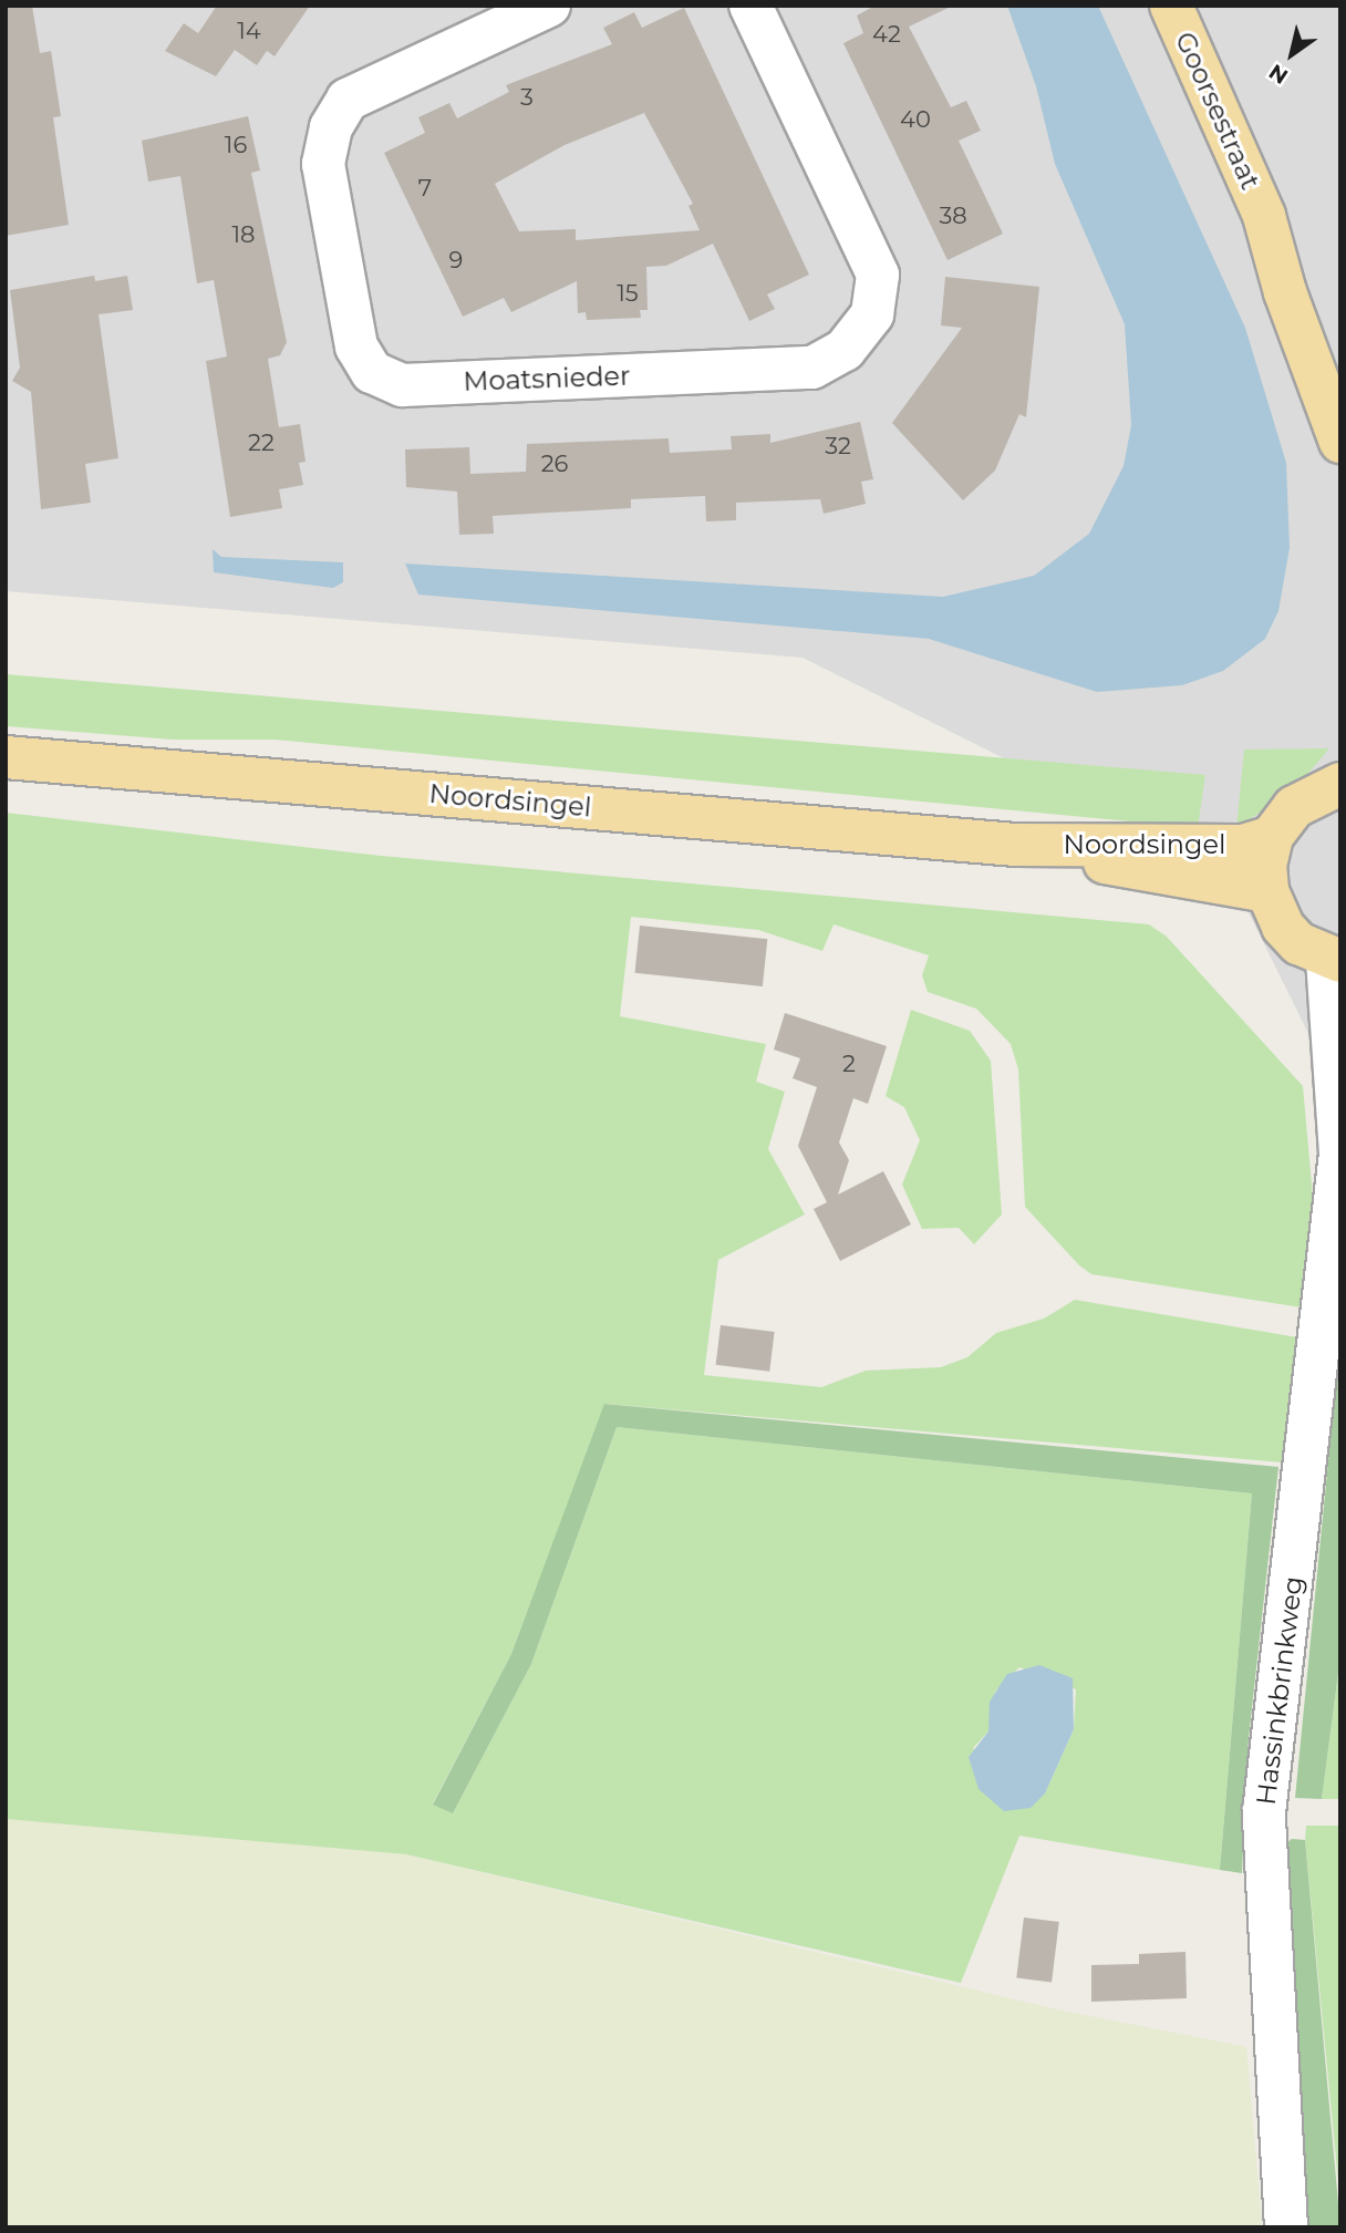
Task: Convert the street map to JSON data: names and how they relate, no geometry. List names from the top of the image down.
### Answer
{
  "streets": {
    "main road": ["Goorsestraat", "Noordsingel"],
    "street": ["Moatsnieder", "Hassinkbrinkweg"]
  },
  "house_numbers": [
    "14",
    "42",
    "3",
    "40",
    "16",
    "7",
    "38",
    "18",
    "9",
    "15",
    "22",
    "32",
    "26",
    "2"
  ],
  "north": "bottom left"
}
